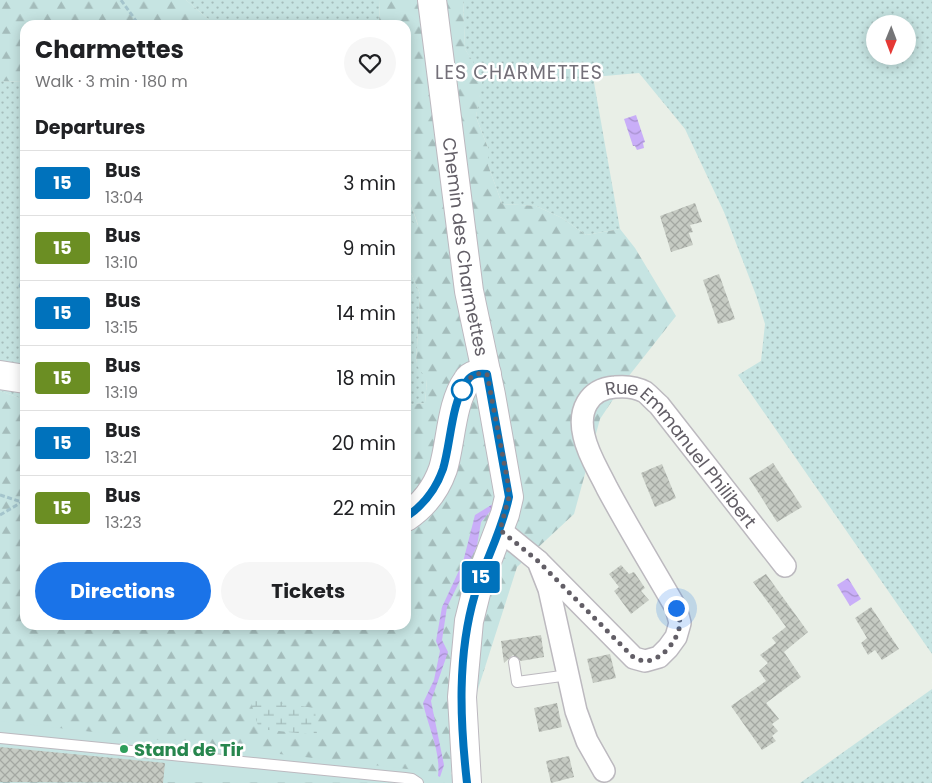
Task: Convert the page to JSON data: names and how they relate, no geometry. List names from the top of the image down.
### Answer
{
  "streets": {
    "street": ["Chemin des Charmettes", "Rue Emmanuel Philibert"]
  },
  "districts": ["LES CHARMETTES"],
  "places": ["Stand de Tir"],
  "lines": ["bus line 15"],
  "north": "bottom",
  "page": {
    "on_map": "15",
    "heading": [
      ["Charmettes", "Walk · 3 min · 180 m"],
      "Departures"
    ],
    "list": [
      {
        "mark": "15",
        "name": "Bus",
        "note": "13:04",
        "value": "3 min"
      },
      {
        "mark": "15",
        "name": "Bus",
        "note": "13:10",
        "value": "9 min"
      },
      {
        "mark": "15",
        "name": "Bus",
        "note": "13:15",
        "value": "14 min"
      },
      {
        "mark": "15",
        "name": "Bus",
        "note": "13:19",
        "value": "18 min"
      },
      {
        "mark": "15",
        "name": "Bus",
        "note": "13:21",
        "value": "20 min"
      },
      {
        "mark": "15",
        "name": "Bus",
        "note": "13:23",
        "value": "22 min"
      }
    ],
    "buttons": ["Directions", "Tickets"]
  }
}
